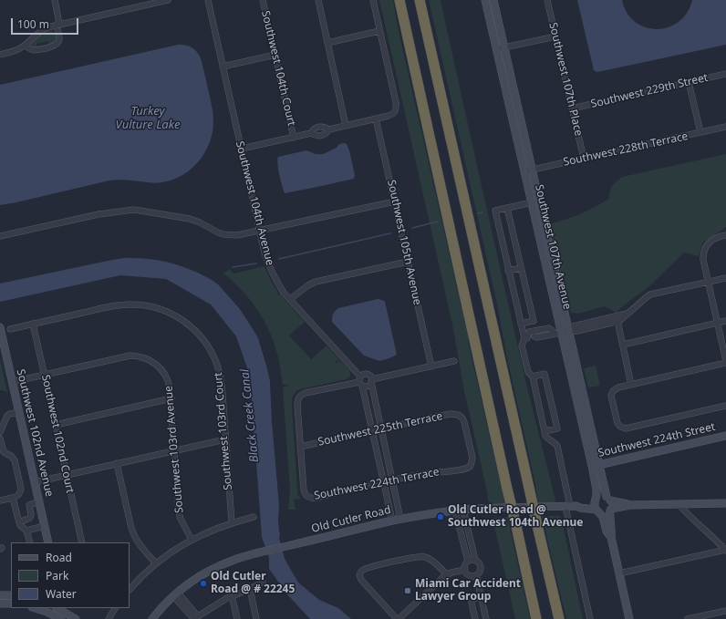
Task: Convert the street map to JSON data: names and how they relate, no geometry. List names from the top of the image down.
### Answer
{
  "streets": {
    "street": [
      "Southwest 104th Court",
      "Southwest 107th Place",
      "Southwest 229th Street",
      "Southwest 228th Terrace",
      "Southwest 104th Avenue",
      "Southwest 105th Avenue",
      "Southwest 107th Avenue",
      "Southwest 225th Terrace",
      "Southwest 103rd Court",
      "Southwest 102nd Avenue",
      "Southwest 102nd Court",
      "Southwest 224th Street",
      "Southwest 103rd Avenue",
      "Southwest 224th Terrace",
      "Old Cutler Road"
    ]
  },
  "crossings": [
    ["Southwest 107th Place", "Southwest 229th Street"],
    ["Southwest 107th Place", "Southwest 228th Terrace"],
    ["Southwest 228th Terrace", "Southwest 107th Avenue"],
    ["Southwest 104th Avenue", "Southwest 225th Terrace"],
    ["Southwest 104th Avenue", "Southwest 224th Terrace"],
    ["Southwest 104th Avenue", "Old Cutler Road"],
    ["Southwest 107th Avenue", "Southwest 224th Street"],
    ["Southwest 107th Avenue", "Old Cutler Road"],
    ["Southwest 225th Terrace", "Southwest 224th Terrace"],
    ["Southwest 103rd Court", "Southwest 102nd Court"],
    ["Southwest 102nd Court", "Southwest 103rd Avenue"]
  ],
  "water": ["Turkey Vulture Lake", "Black Creek Canal"],
  "places": ["Old Cutler Road @ Southwest 104th Avenue", "Old Cutler Road @ # 22245", "Miami Car Accident Lawyer Group"],
  "legend": ["Road", "Park", "Water"],
  "scale_bar": "100 m"
}
